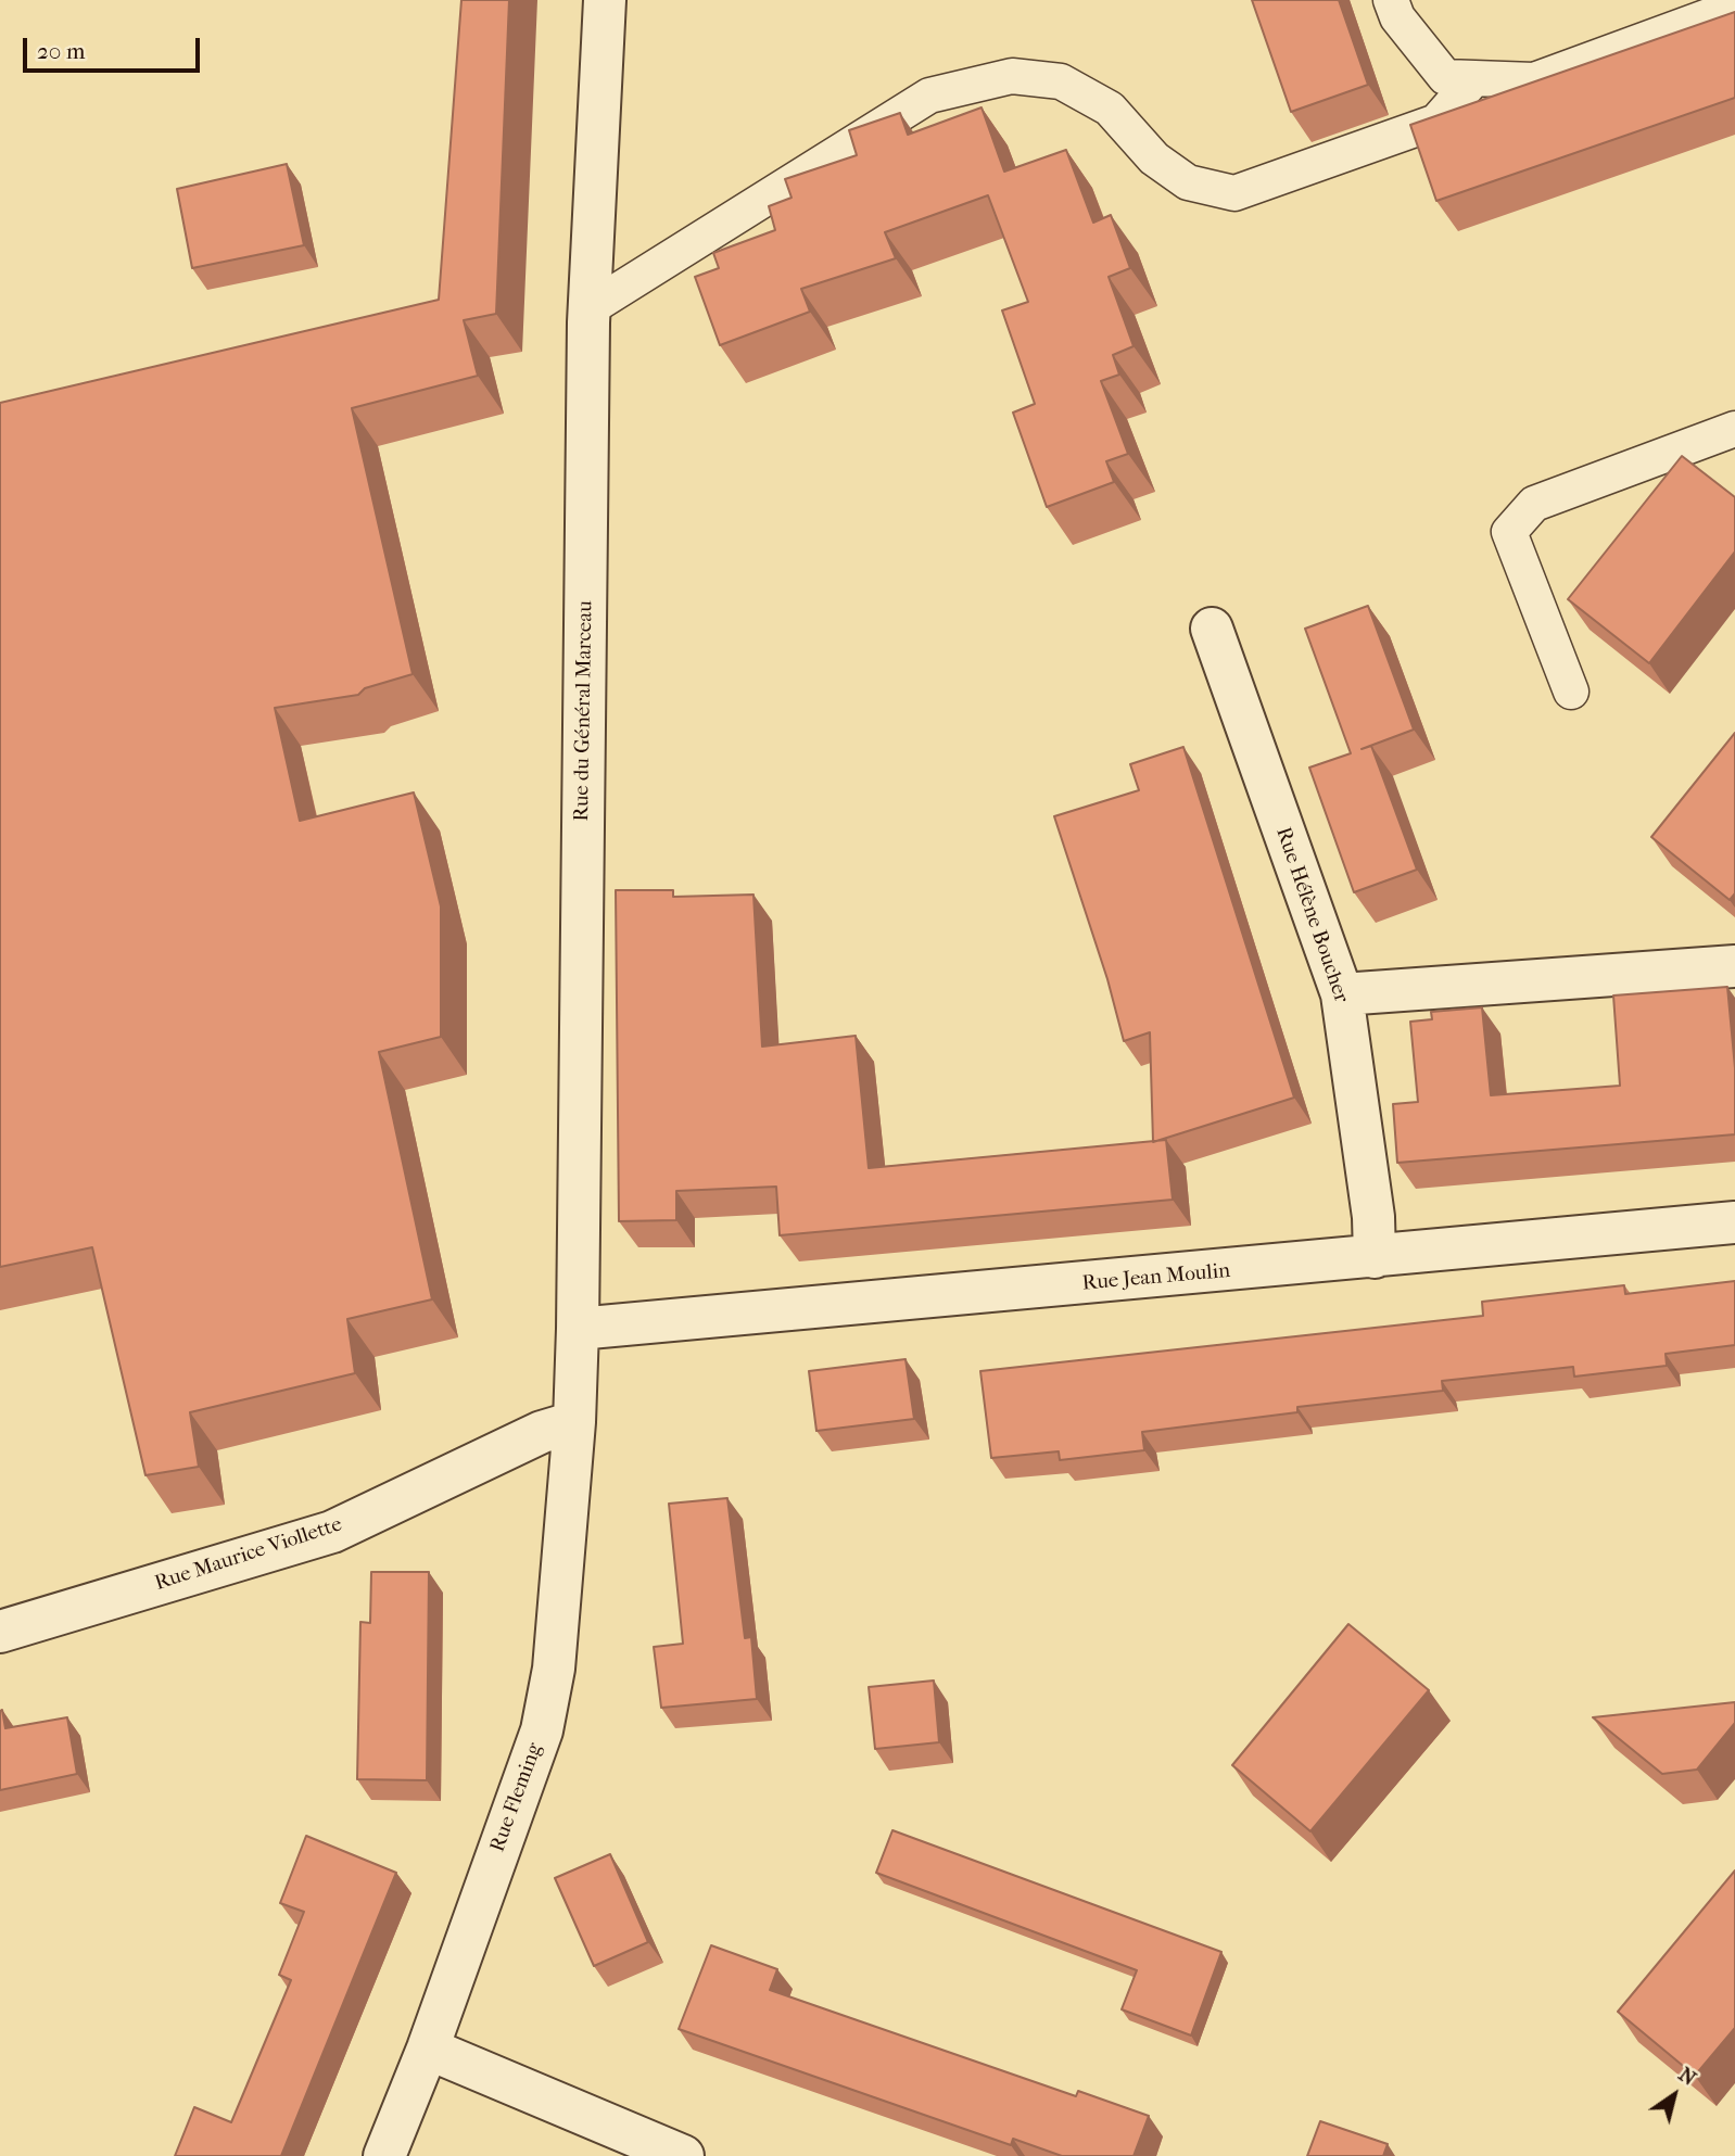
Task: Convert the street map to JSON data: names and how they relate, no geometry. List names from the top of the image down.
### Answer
{
  "streets": {
    "street": [
      "Rue du Général Marceau",
      "Rue Hélène Boucher",
      "Rue Jean Moulin",
      "Rue Maurice Viollette",
      "Rue Fleming"
    ]
  },
  "crossings": [
    ["Rue du Général Marceau", "Rue Jean Moulin"],
    ["Rue du Général Marceau", "Rue Maurice Viollette"],
    ["Rue du Général Marceau", "Rue Fleming"],
    ["Rue Hélène Boucher", "Rue Jean Moulin"],
    ["Rue Maurice Viollette", "Rue Fleming"]
  ],
  "scale_bar": "20 m",
  "north": "top right"
}
